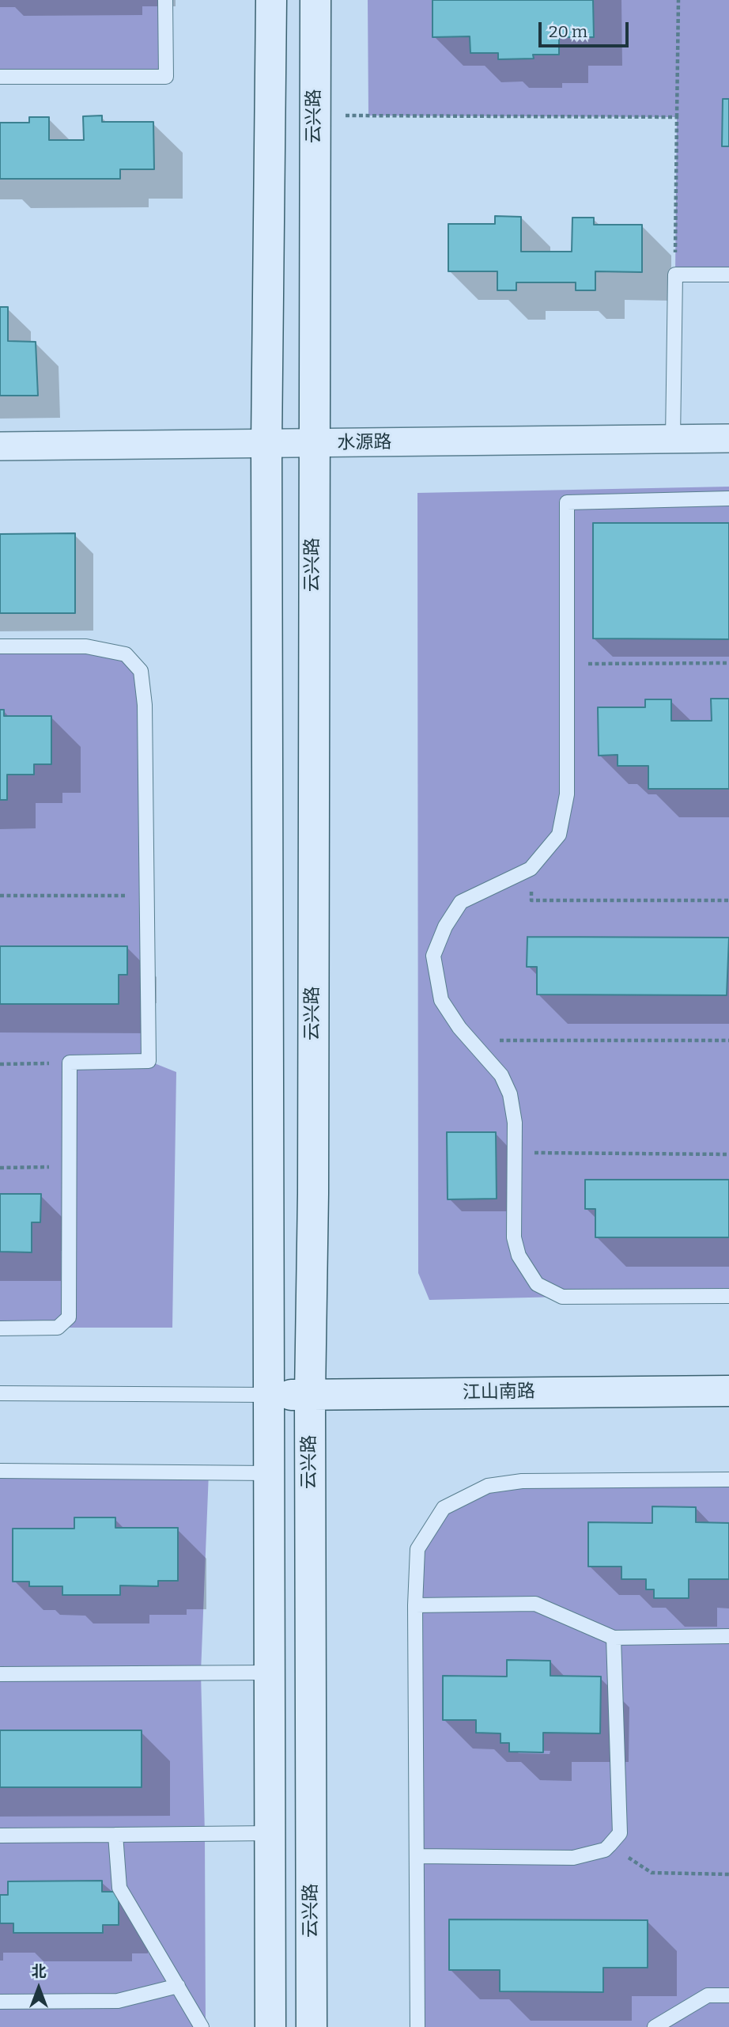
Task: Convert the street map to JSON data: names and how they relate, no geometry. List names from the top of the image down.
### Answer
{
  "streets": {
    "street": ["云兴路", "水源路", "江山南路"]
  },
  "crossings": [
    ["云兴路", "水源路"],
    ["云兴路", "江山南路"]
  ],
  "scale_bar": "20 m",
  "north": "top"
}
